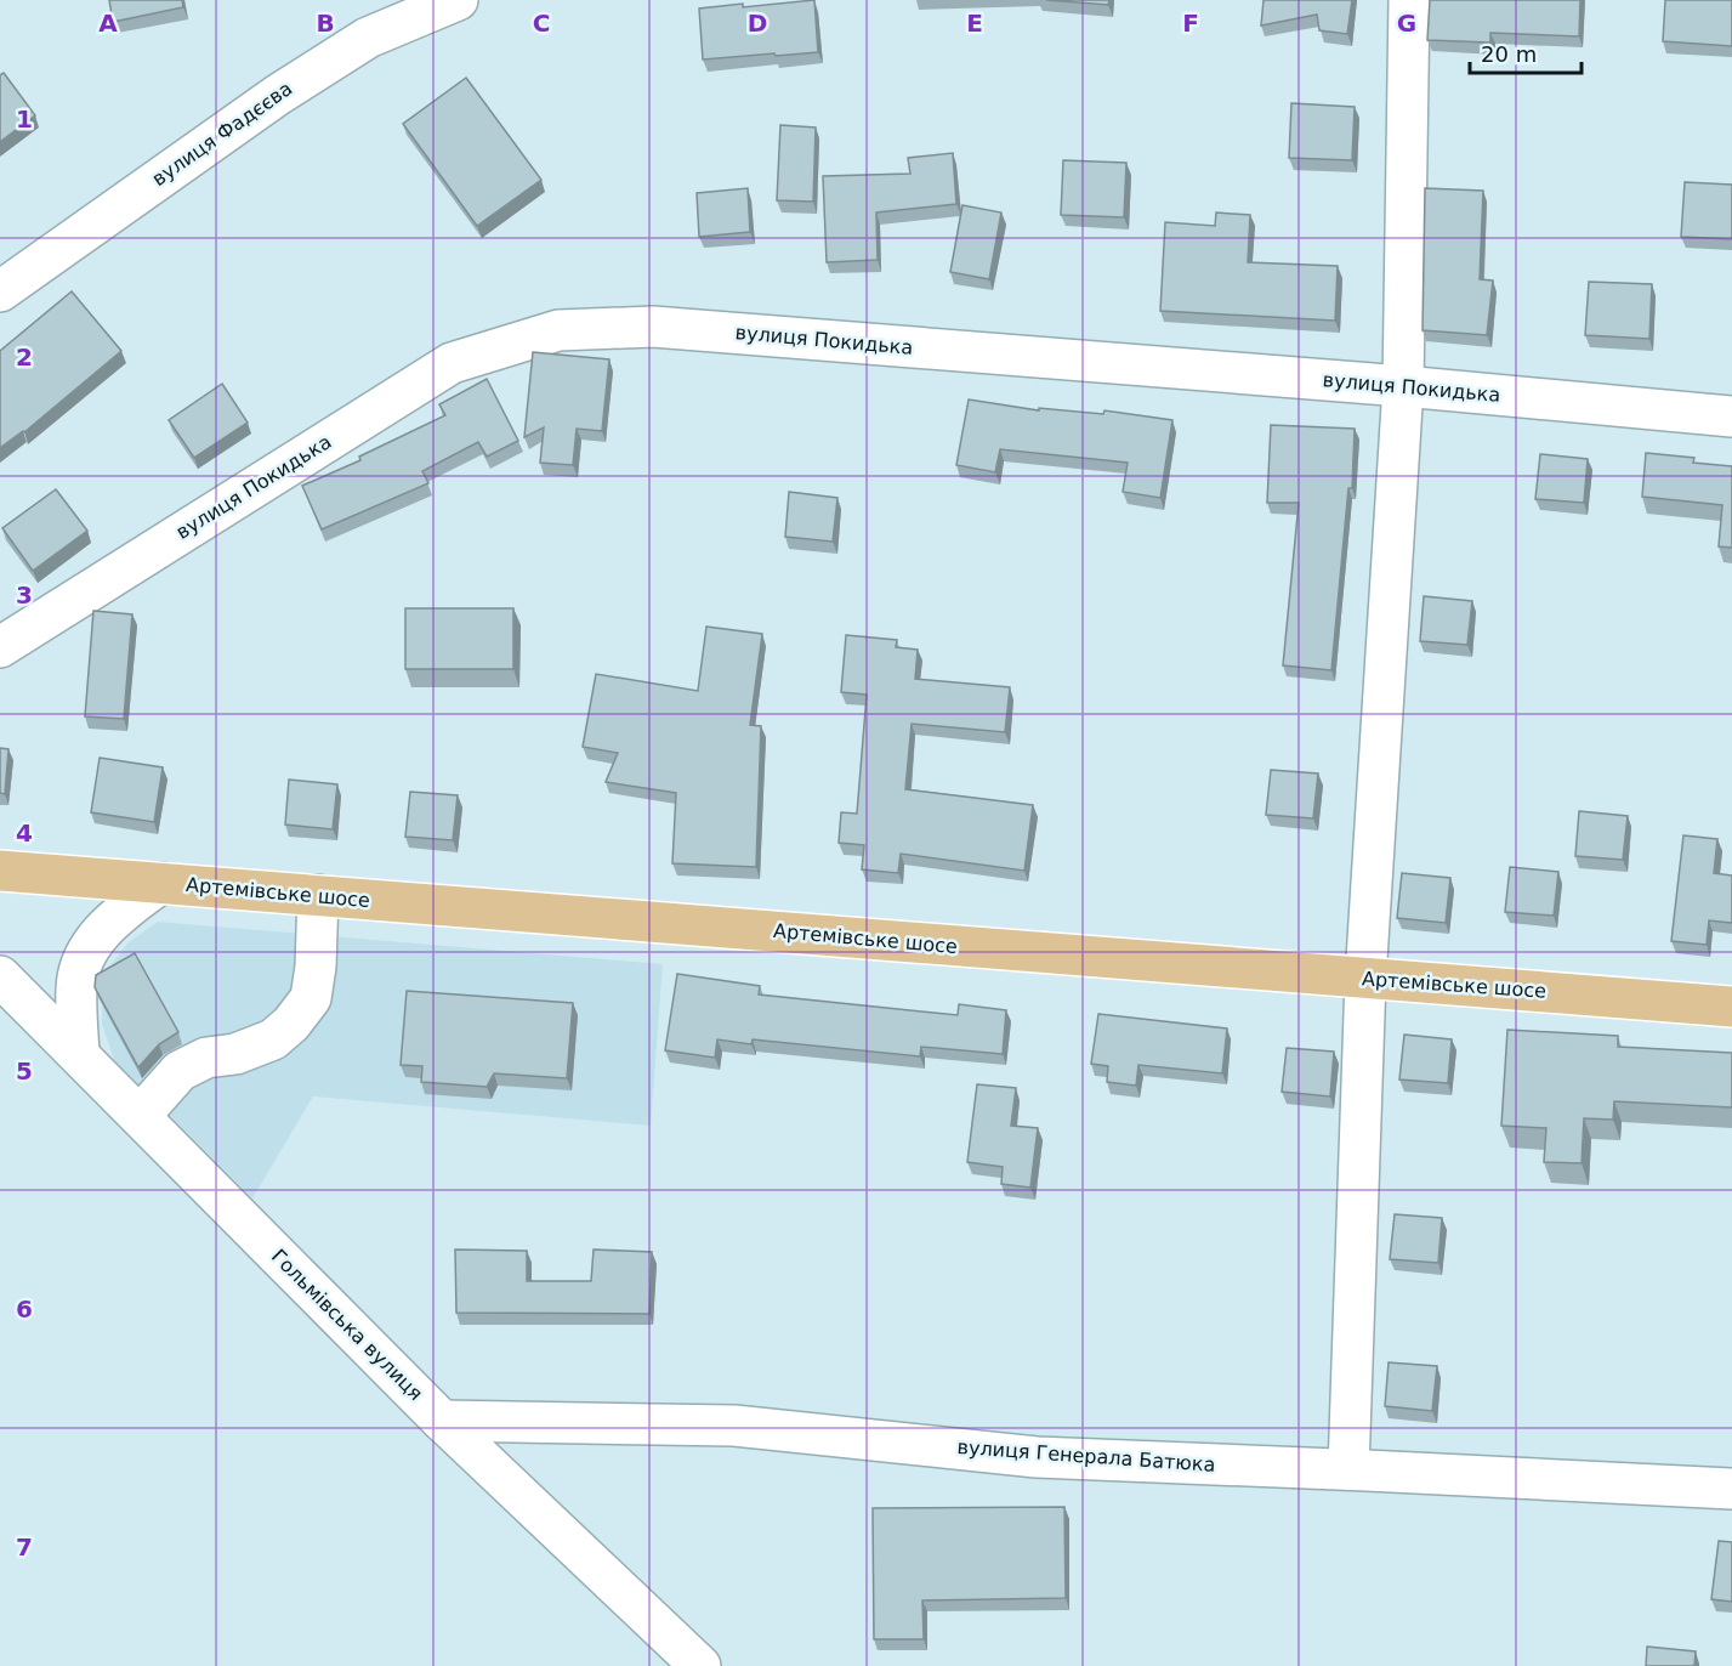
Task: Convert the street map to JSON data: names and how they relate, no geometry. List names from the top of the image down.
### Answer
{
  "streets": {
    "main road": ["Артемівське шосе"],
    "street": [
      "вулиця Фадєєва",
      "вулиця Покидька",
      "Гольмівська вулиця",
      "вулиця Генерала Батюка"
    ]
  },
  "crossings": [
    ["Гольмівська вулиця", "вулиця Генерала Батюка"]
  ],
  "scale_bar": "20 m",
  "grid": {
    "columns": [
      "A",
      "B",
      "C",
      "D",
      "E",
      "F",
      "G"
    ],
    "rows": [
      "1",
      "2",
      "3",
      "4",
      "5",
      "6",
      "7"
    ]
  }
}
